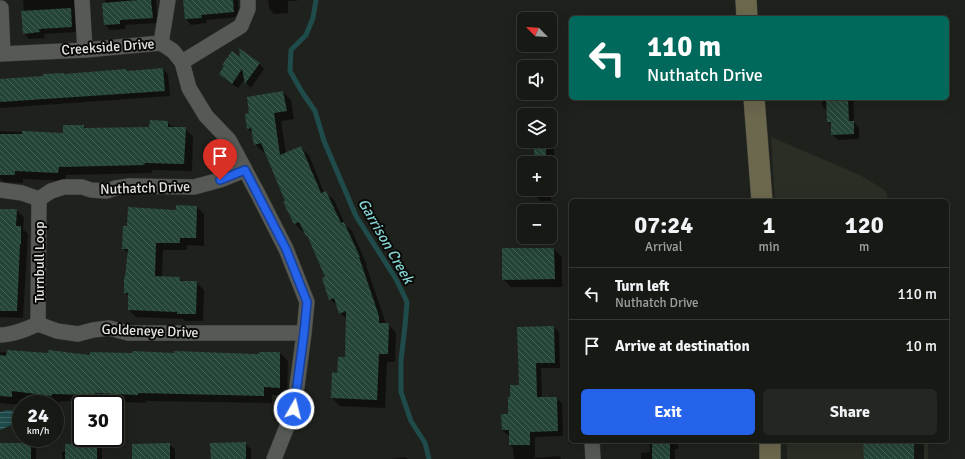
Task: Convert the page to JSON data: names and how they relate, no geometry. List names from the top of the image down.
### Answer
{
  "streets": {
    "street": [
      "Creekside Drive",
      "Nuthatch Drive",
      "Turnbull Loop",
      "Goldeneye Drive"
    ]
  },
  "crossings": [
    ["Creekside Drive", "Nuthatch Drive"],
    ["Creekside Drive", "Goldeneye Drive"],
    ["Nuthatch Drive", "Turnbull Loop"],
    ["Turnbull Loop", "Goldeneye Drive"]
  ],
  "water": ["Garrison Creek"],
  "north": "top left",
  "page": {
    "map_buttons": ["+", "−"],
    "turn": ["110 m", "Nuthatch Drive"],
    "eta": [
      "07:24",
      "Arrival",
      "1",
      "min",
      "120",
      "m"
    ],
    "list": [
      {
        "name": "Turn left",
        "note": "Nuthatch Drive",
        "value": "110 m"
      },
      {
        "name": "Arrive at destination",
        "value": "10 m"
      }
    ],
    "buttons": ["Exit", "Share"],
    "speed": "24 km/h",
    "limit": "30"
  }
}
